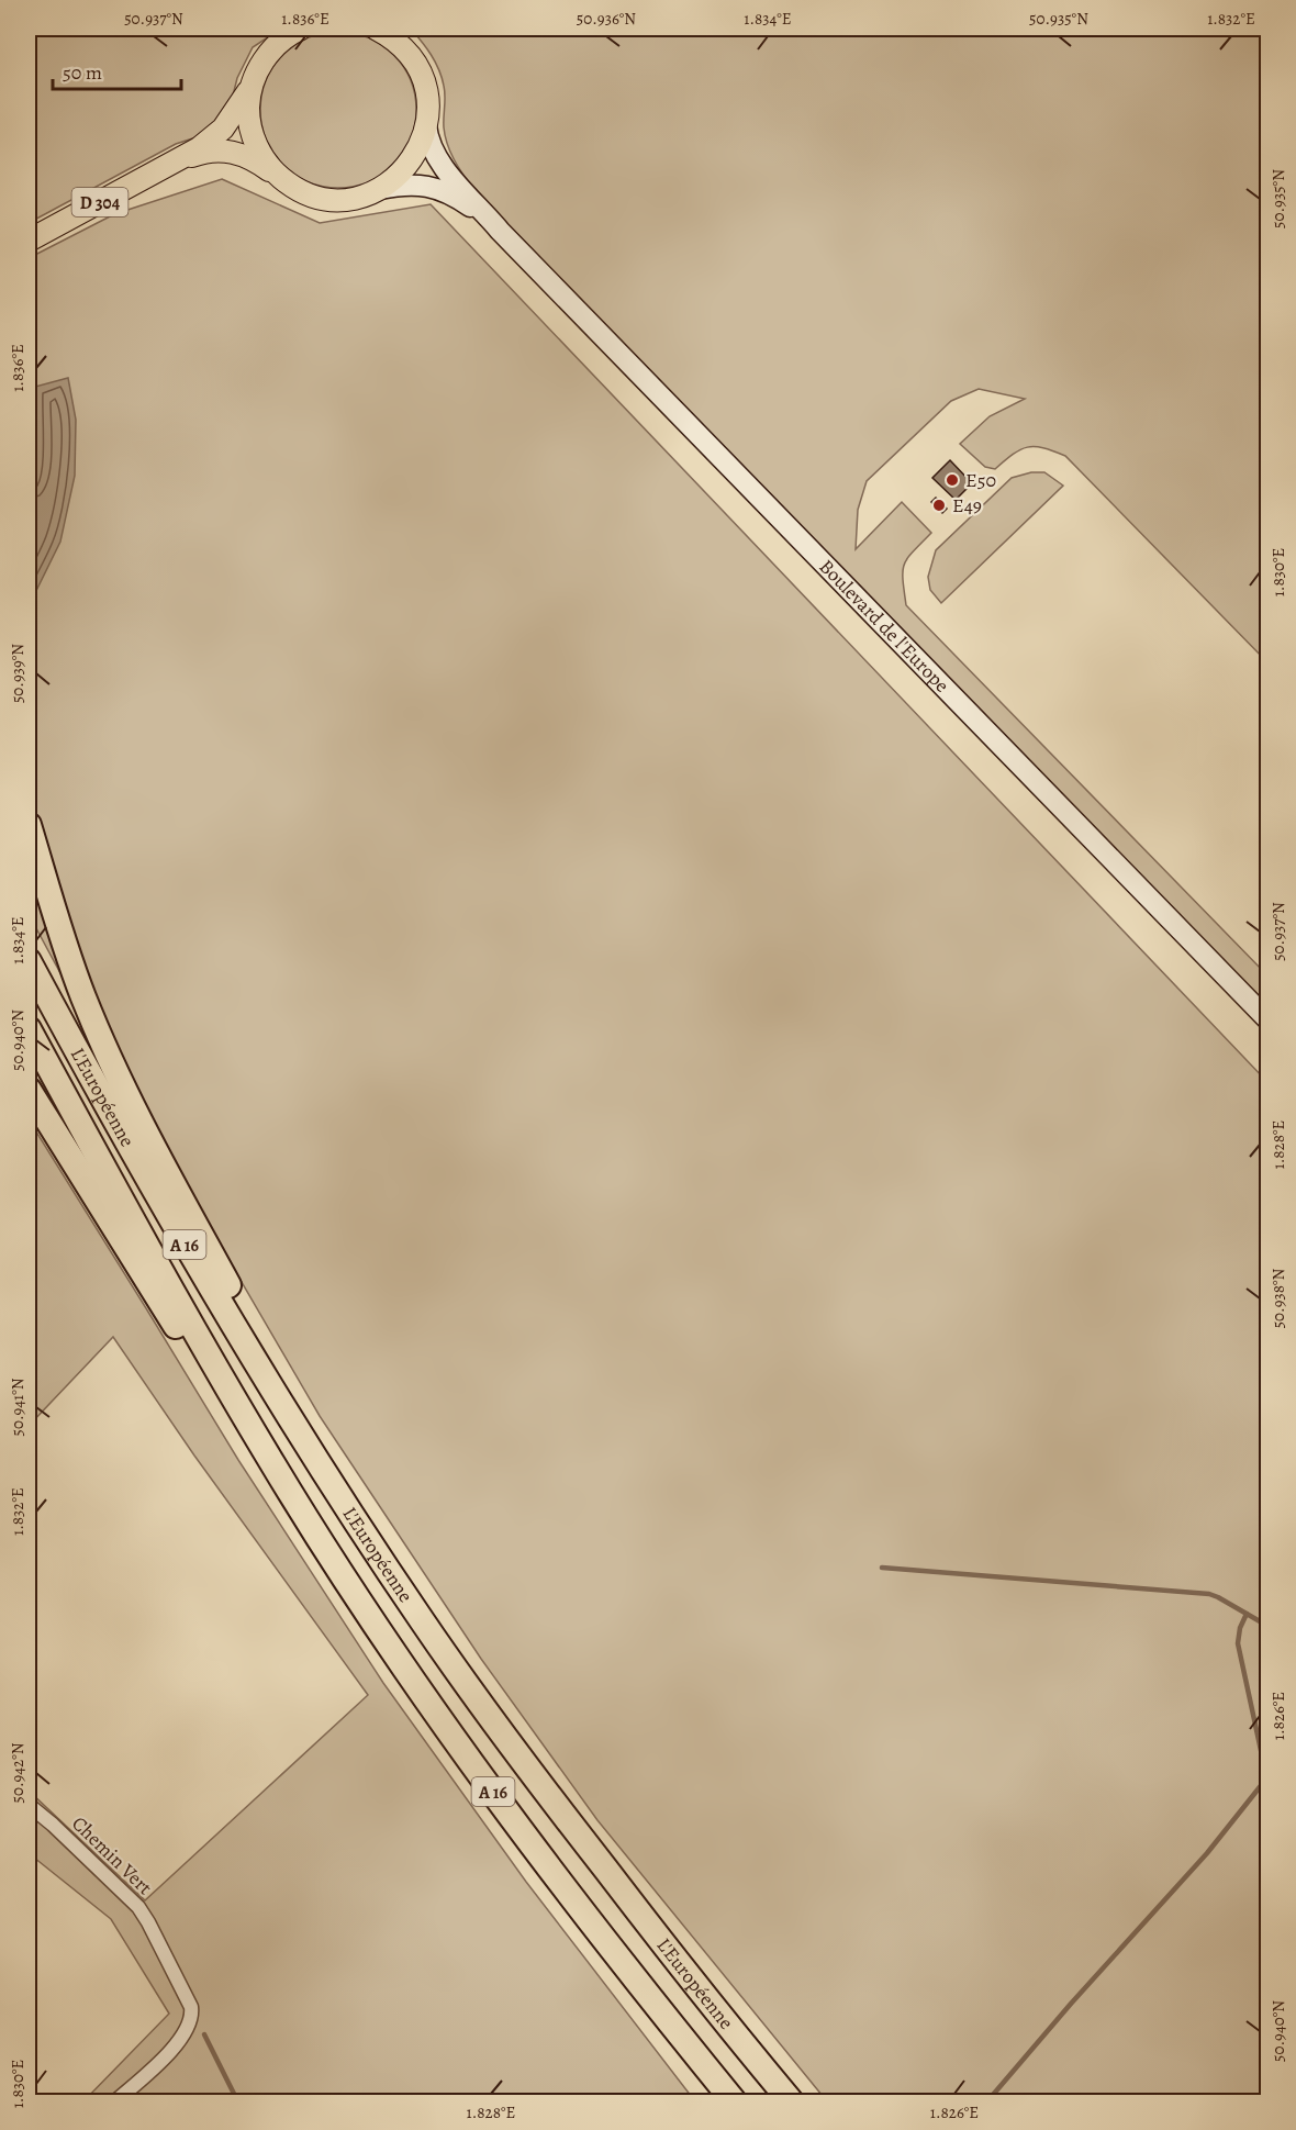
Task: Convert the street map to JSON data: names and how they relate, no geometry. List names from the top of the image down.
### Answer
{
  "streets": {
    "highway": ["L'Européenne", "A 16"],
    "main road": ["D 304", "Boulevard de l'Europe"],
    "street": ["Chemin Vert"]
  },
  "places": ["E50", "E49"],
  "scale_bar": "50 m",
  "coordinates": [
    "50.937°N",
    "1.836°E",
    "50.936°N",
    "1.834°E",
    "50.935°N",
    "1.832°E",
    "1.830°E",
    "50.939°N",
    "50.940°N",
    "1.828°E",
    "50.938°N",
    "50.941°N",
    "1.826°E",
    "50.942°N"
  ]
}
